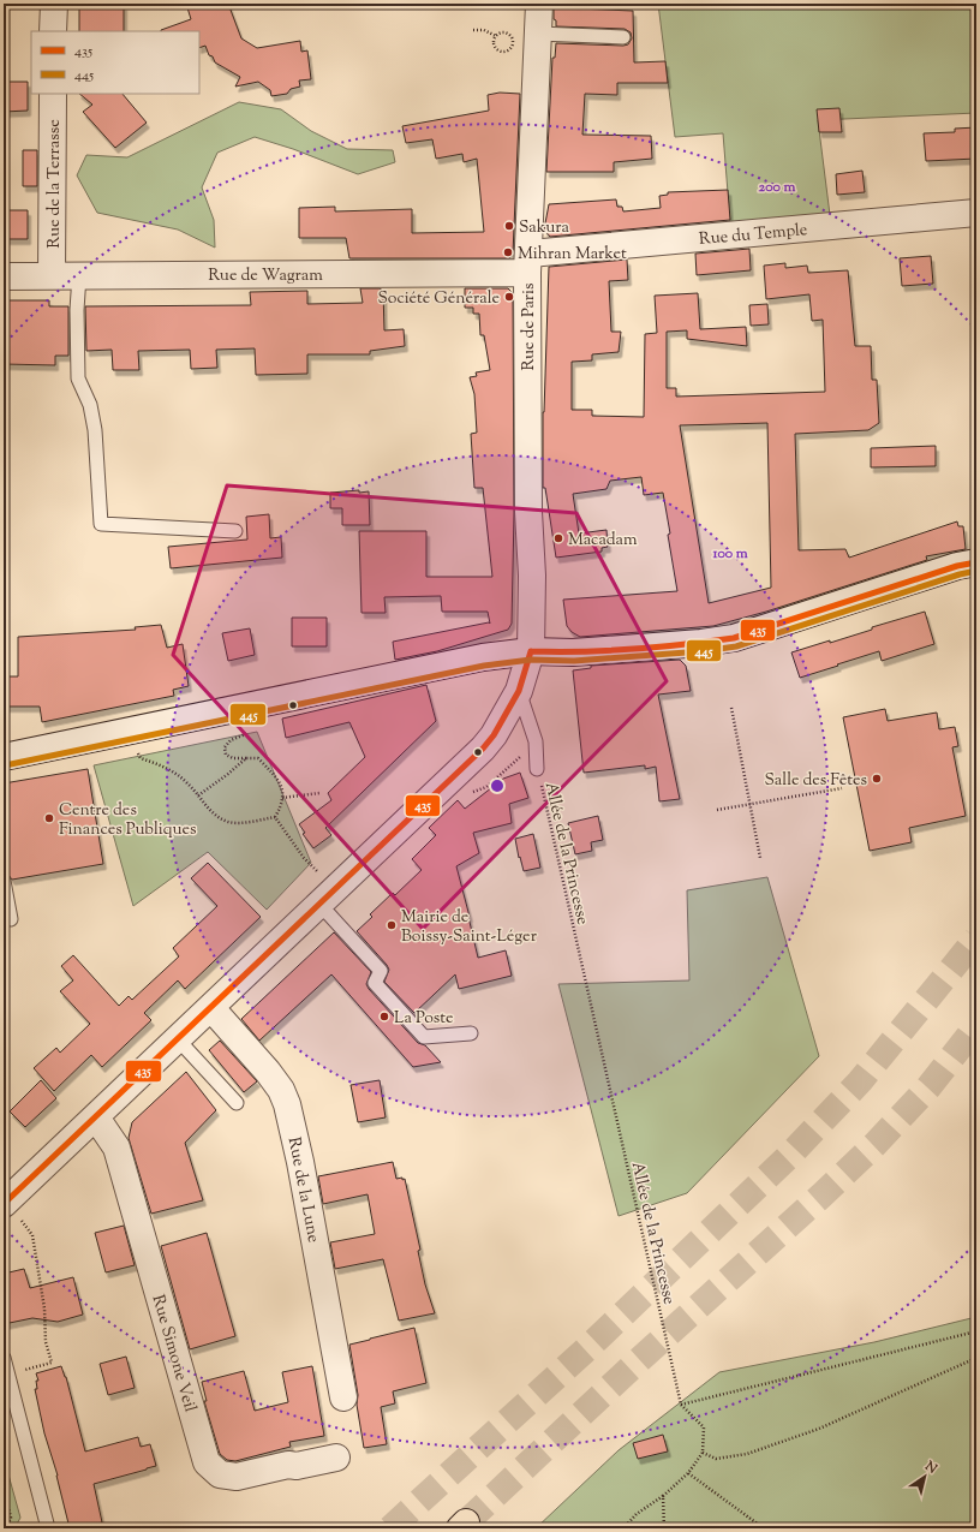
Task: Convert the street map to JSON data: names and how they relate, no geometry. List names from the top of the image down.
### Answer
{
  "streets": {
    "street": [
      "Rue de la Terrasse",
      "Rue du Temple",
      "Rue de Wagram",
      "Rue de Paris",
      "Rue de la Lune",
      "Rue Simone Veil"
    ],
    "path": ["Allée de la Princesse"]
  },
  "crossings": [
    ["Rue de la Terrasse", "Rue de Wagram"],
    ["Rue du Temple", "Rue de Wagram"],
    ["Rue du Temple", "Rue de Paris"],
    ["Rue de Wagram", "Rue de Paris"],
    ["Rue de Paris", "Rue de la Lune"],
    ["Rue de Paris", "Rue Simone Veil"]
  ],
  "places": [
    "Sakura",
    "Mihran Market",
    "Société Générale",
    "Macadam",
    "Salle des Fêtes",
    "Centre des Finances Publiques",
    "Mairie de Boissy-Saint-Léger",
    "La Poste"
  ],
  "lines": ["transit line 435", "transit line 445"],
  "legend": ["435", "445"],
  "north": "top right",
  "rings": ["200 m", "100 m"]
}
